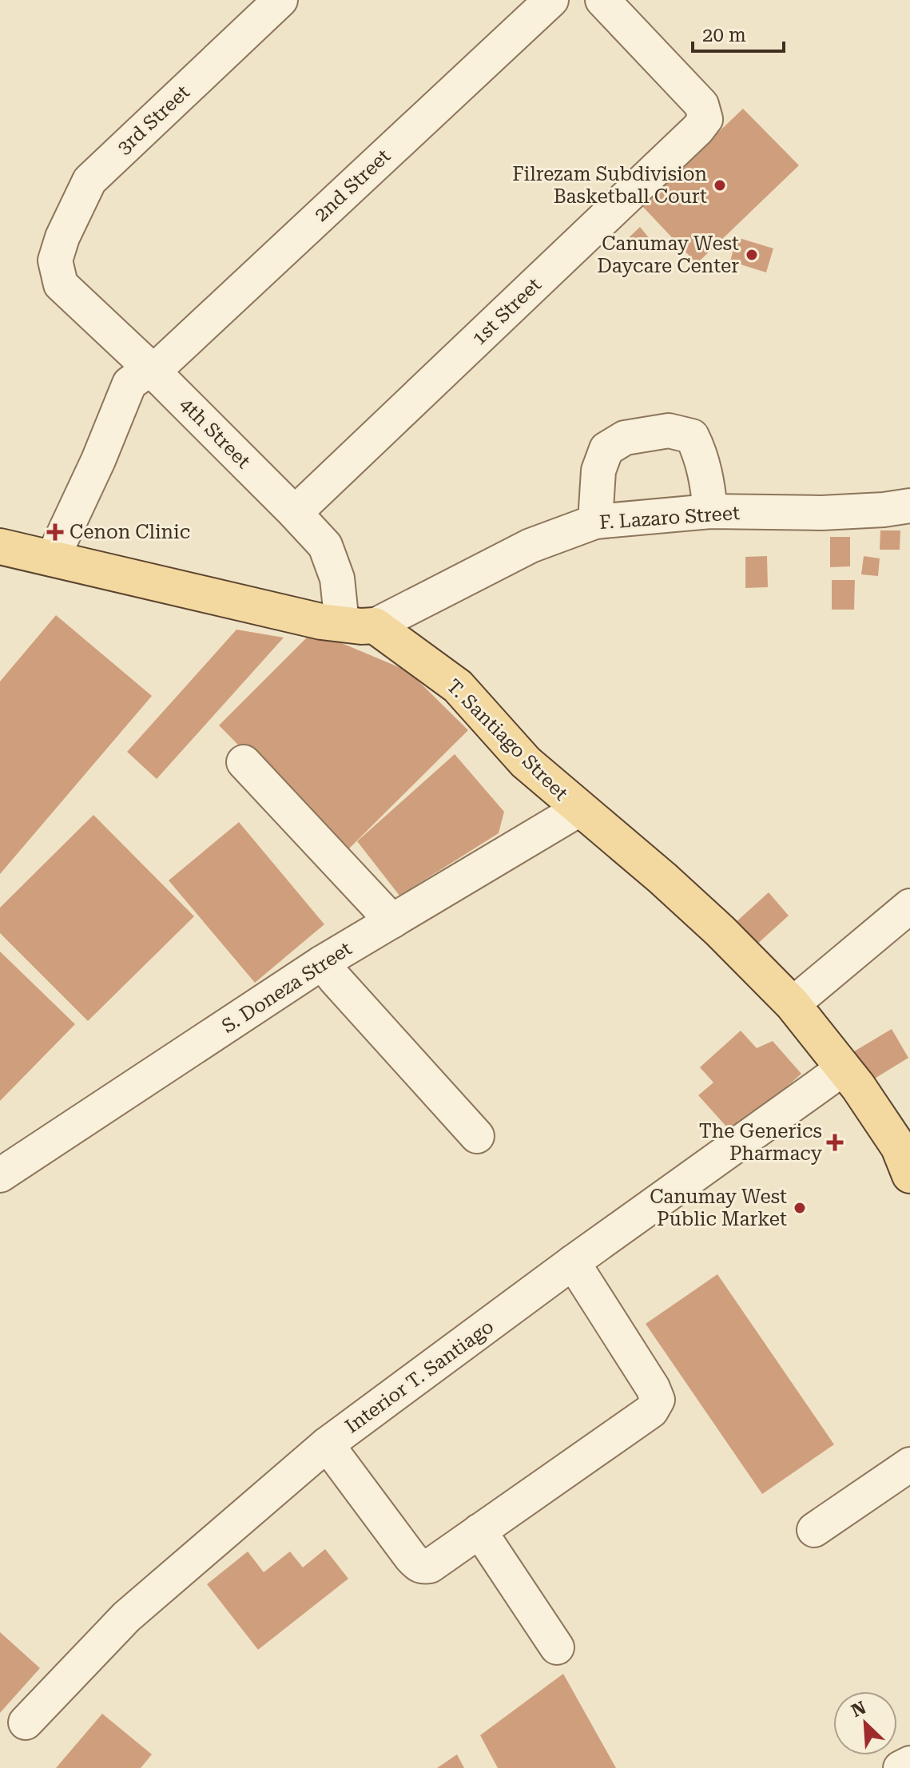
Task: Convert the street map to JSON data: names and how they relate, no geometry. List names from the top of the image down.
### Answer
{
  "streets": {
    "main road": ["T. Santiago Street"],
    "street": [
      "3rd Street",
      "2nd Street",
      "1st Street",
      "4th Street",
      "F. Lazaro Street",
      "S. Doneza Street",
      "Interior T. Santiago"
    ]
  },
  "crossings": [
    ["3rd Street", "4th Street"],
    ["2nd Street", "4th Street"],
    ["2nd Street", "T. Santiago Street"],
    ["1st Street", "4th Street"],
    ["4th Street", "F. Lazaro Street"],
    ["4th Street", "T. Santiago Street"],
    ["F. Lazaro Street", "T. Santiago Street"],
    ["T. Santiago Street", "S. Doneza Street"],
    ["T. Santiago Street", "Interior T. Santiago"]
  ],
  "places": {
    "other": ["Filrezam Subdivision Basketball Court", "Canumay West Daycare Center", "Canumay West Public Market"],
    "health": ["Cenon Clinic", "The Generics Pharmacy"]
  },
  "scale_bar": "20 m",
  "north": "top left"
}
